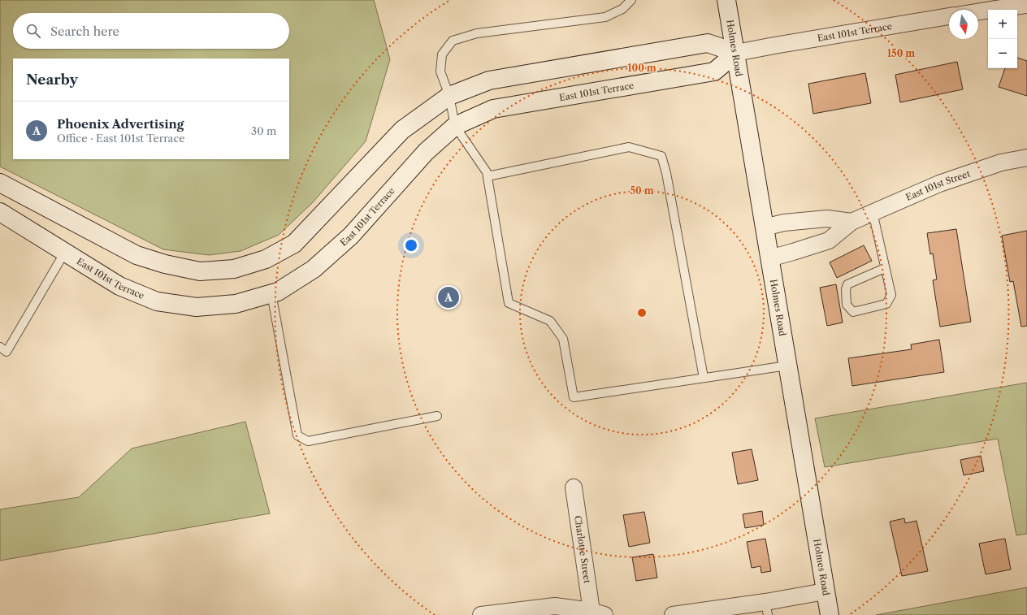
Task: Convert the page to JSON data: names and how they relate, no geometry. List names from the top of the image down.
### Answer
{
  "streets": {
    "street": [
      "East 101st Terrace",
      "Holmes Road",
      "East 101st Street",
      "Charlotte Street"
    ]
  },
  "crossings": [
    ["East 101st Terrace", "Holmes Road"],
    ["Holmes Road", "East 101st Street"]
  ],
  "north": "bottom",
  "page": {
    "map_buttons": ["+", "−"],
    "search": "Search here",
    "heading": "Nearby",
    "list": [
      {
        "mark": "A",
        "name": "Phoenix Advertising",
        "note": "Office · East 101st Terrace",
        "value": "30 m"
      }
    ],
    "pins": "A"
  },
  "rings": ["150 m", "100 m", "50 m"]
}
